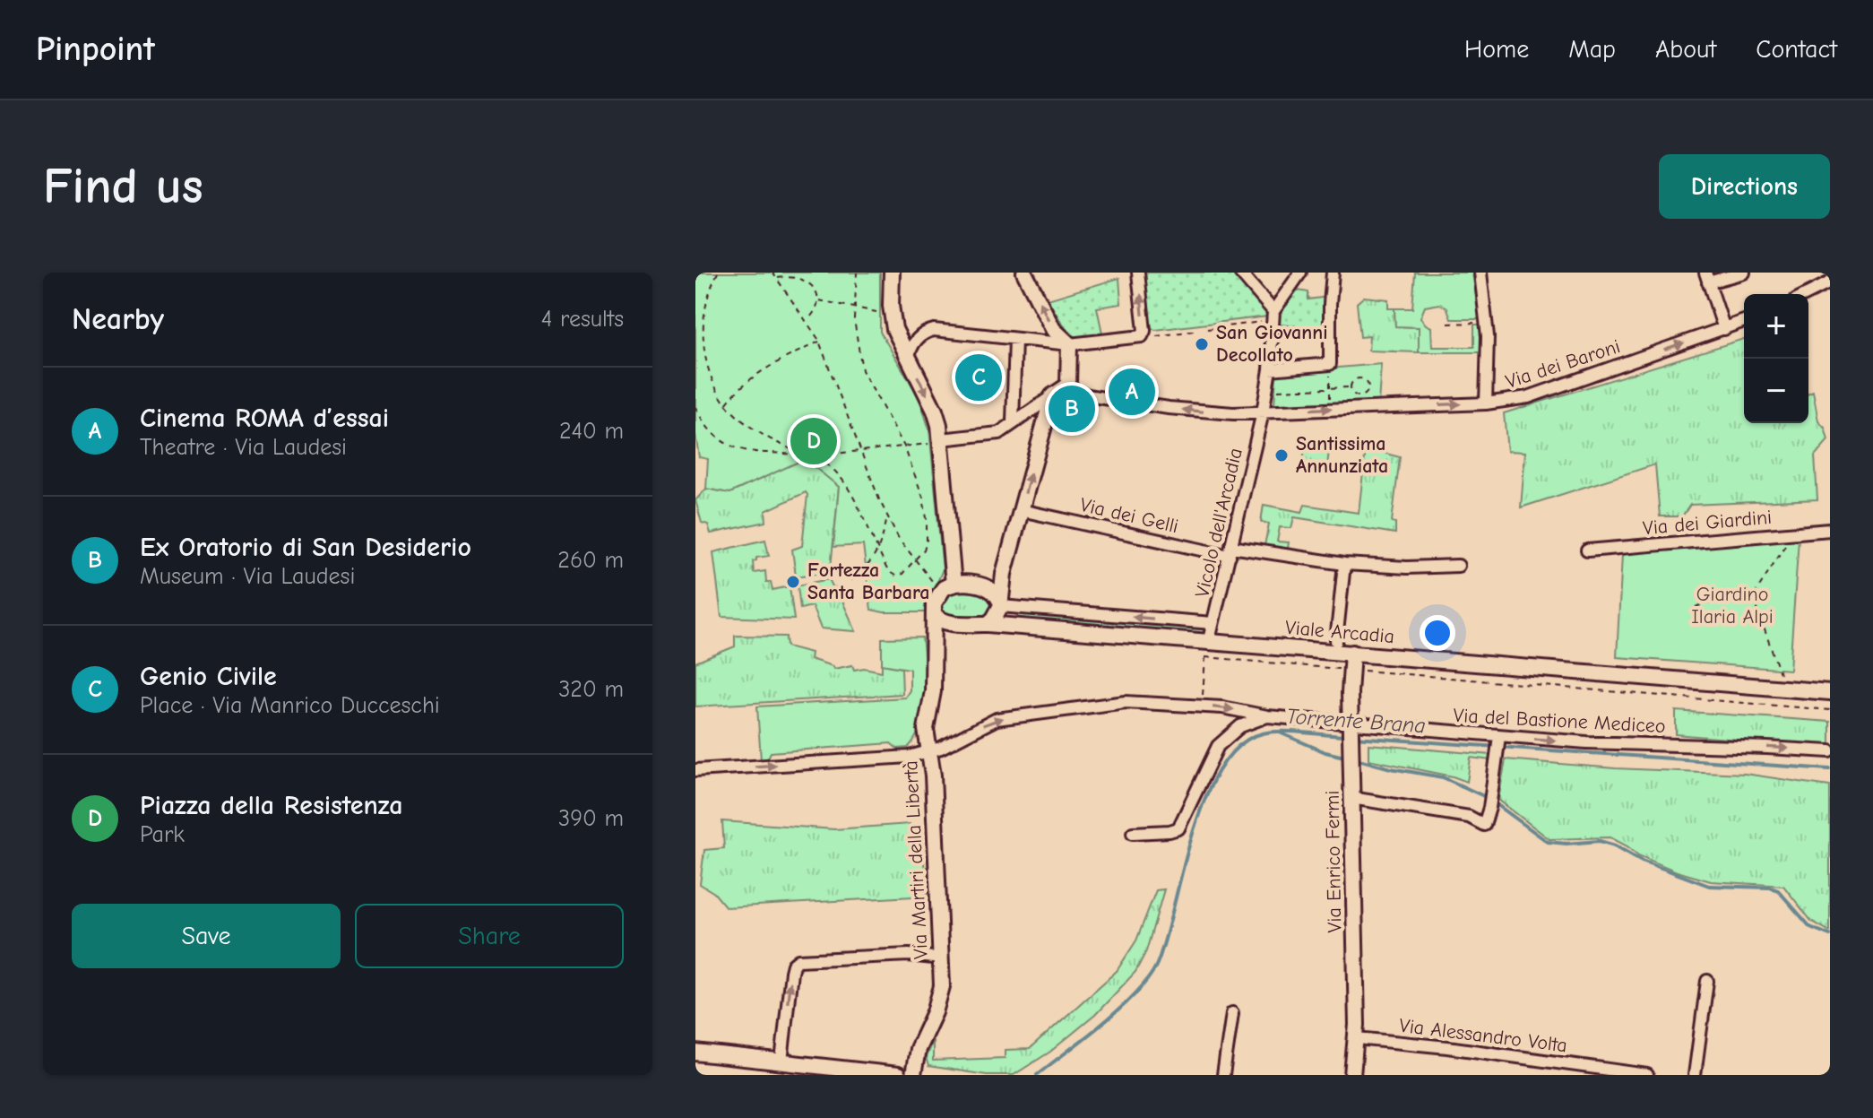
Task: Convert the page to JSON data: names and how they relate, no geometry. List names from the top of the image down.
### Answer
{
  "streets": {
    "street": [
      "Via dei Baroni",
      "Via dei Gelli",
      "Vicolo dell'Arcadia",
      "Via dei Giardini",
      "Viale Arcadia",
      "Via del Bastione Mediceo",
      "Via Martiri della Libertà",
      "Via Enrico Fermi",
      "Via Alessandro Volta"
    ]
  },
  "crossings": [
    ["Via dei Baroni", "Vicolo dell'Arcadia"],
    ["Via dei Gelli", "Vicolo dell'Arcadia"],
    ["Vicolo dell'Arcadia", "Viale Arcadia"],
    ["Viale Arcadia", "Via Martiri della Libertà"],
    ["Viale Arcadia", "Via Enrico Fermi"],
    ["Via del Bastione Mediceo", "Via Martiri della Libertà"],
    ["Via del Bastione Mediceo", "Via Enrico Fermi"],
    ["Via Enrico Fermi", "Via Alessandro Volta"]
  ],
  "one_way": ["Via del Bastione Mediceo"],
  "water": ["Torrente Brana"],
  "parks": ["Giardino Ilaria Alpi"],
  "places": ["San Giovanni Decollato", "Santissima Annunziata", "Fortezza Santa Barbara"],
  "page": {
    "header": "Pinpoint",
    "nav": [
      "Home",
      "Map",
      "About",
      "Contact"
    ],
    "buttons": [
      "Directions",
      ["Save", "Share"]
    ],
    "title": "Find us",
    "heading": ["Nearby", "4 results"],
    "map_buttons": ["+", "−"],
    "pins": [
      "C",
      "A",
      "B",
      "D"
    ],
    "list": [
      {
        "mark": "A",
        "name": "Cinema ROMA d’essai",
        "note": "Theatre · Via Laudesi",
        "value": "240 m"
      },
      {
        "mark": "B",
        "name": "Ex Oratorio di San Desiderio",
        "note": "Museum · Via Laudesi",
        "value": "260 m"
      },
      {
        "mark": "C",
        "name": "Genio Civile",
        "note": "Place · Via Manrico Ducceschi",
        "value": "320 m"
      },
      {
        "mark": "D",
        "name": "Piazza della Resistenza",
        "note": "Park",
        "value": "390 m"
      }
    ]
  }
}
